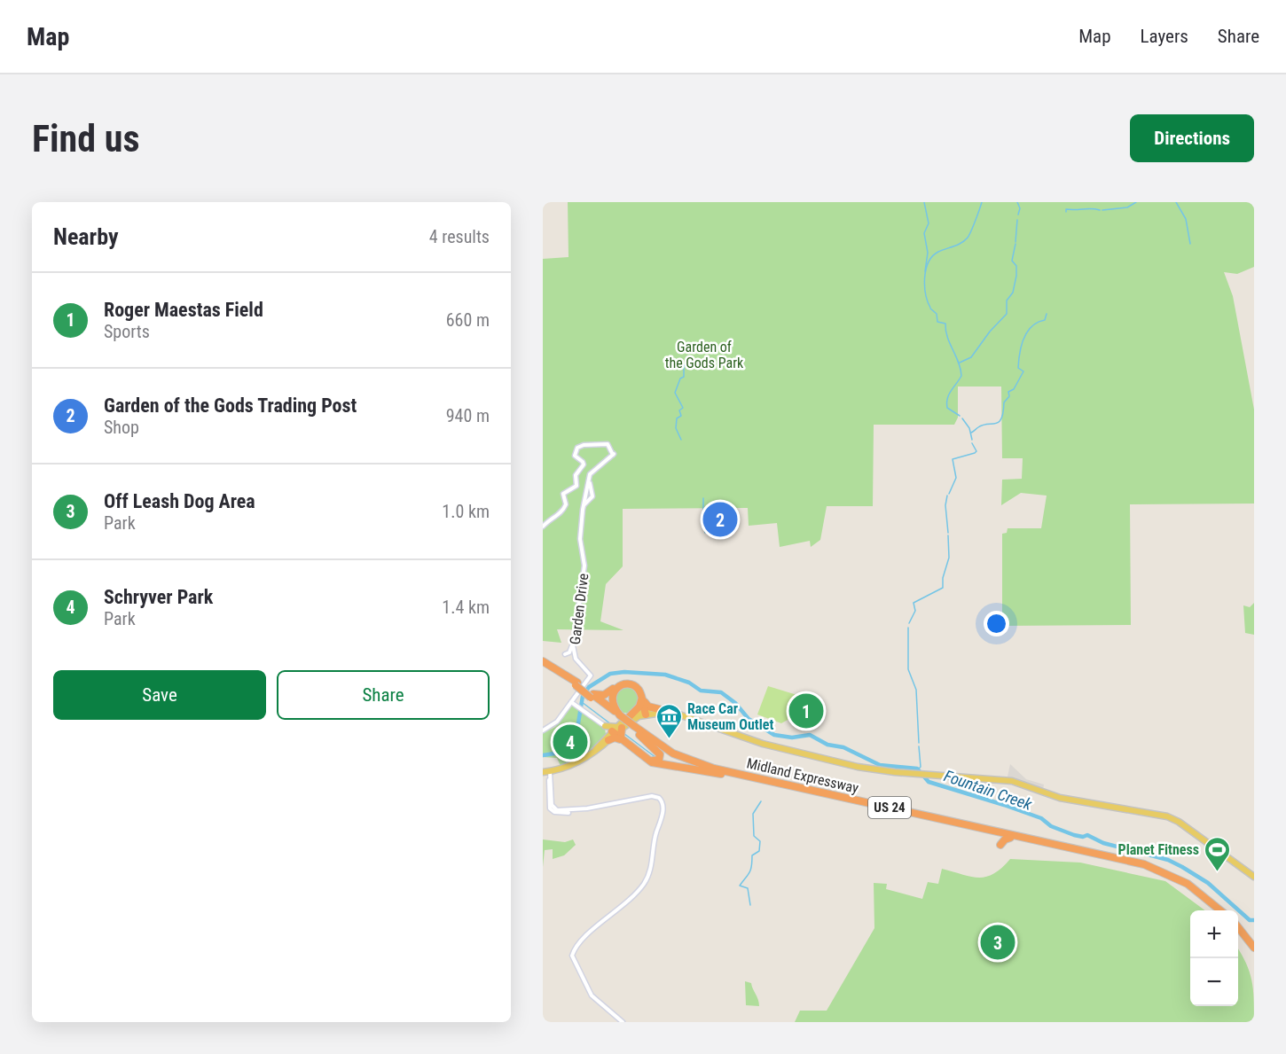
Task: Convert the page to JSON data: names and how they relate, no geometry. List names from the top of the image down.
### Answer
{
  "streets": {
    "highway": ["Midland Expressway", "US 24"],
    "street": ["Garden Drive"]
  },
  "crossings": [
    ["Midland Expressway", "US 24"]
  ],
  "water": ["Fountain Creek"],
  "parks": ["Garden of the Gods Park"],
  "places": {
    "museum": ["Race Car Museum Outlet"],
    "sports": ["Planet Fitness"]
  },
  "page": {
    "header": "Map",
    "nav": ["Map", "Layers", "Share"],
    "buttons": [
      "Directions",
      ["Save", "Share"]
    ],
    "title": "Find us",
    "heading": ["Nearby", "4 results"],
    "list": [
      {
        "mark": "1",
        "name": "Roger Maestas Field",
        "note": "Sports",
        "value": "660 m"
      },
      {
        "mark": "2",
        "name": "Garden of the Gods Trading Post",
        "note": "Shop",
        "value": "940 m"
      },
      {
        "mark": "3",
        "name": "Off Leash Dog Area",
        "note": "Park",
        "value": "1.0 km"
      },
      {
        "mark": "4",
        "name": "Schryver Park",
        "note": "Park",
        "value": "1.4 km"
      }
    ],
    "pins": [
      "2",
      "1",
      "4",
      "3"
    ],
    "map_buttons": ["+", "−"]
  }
}
